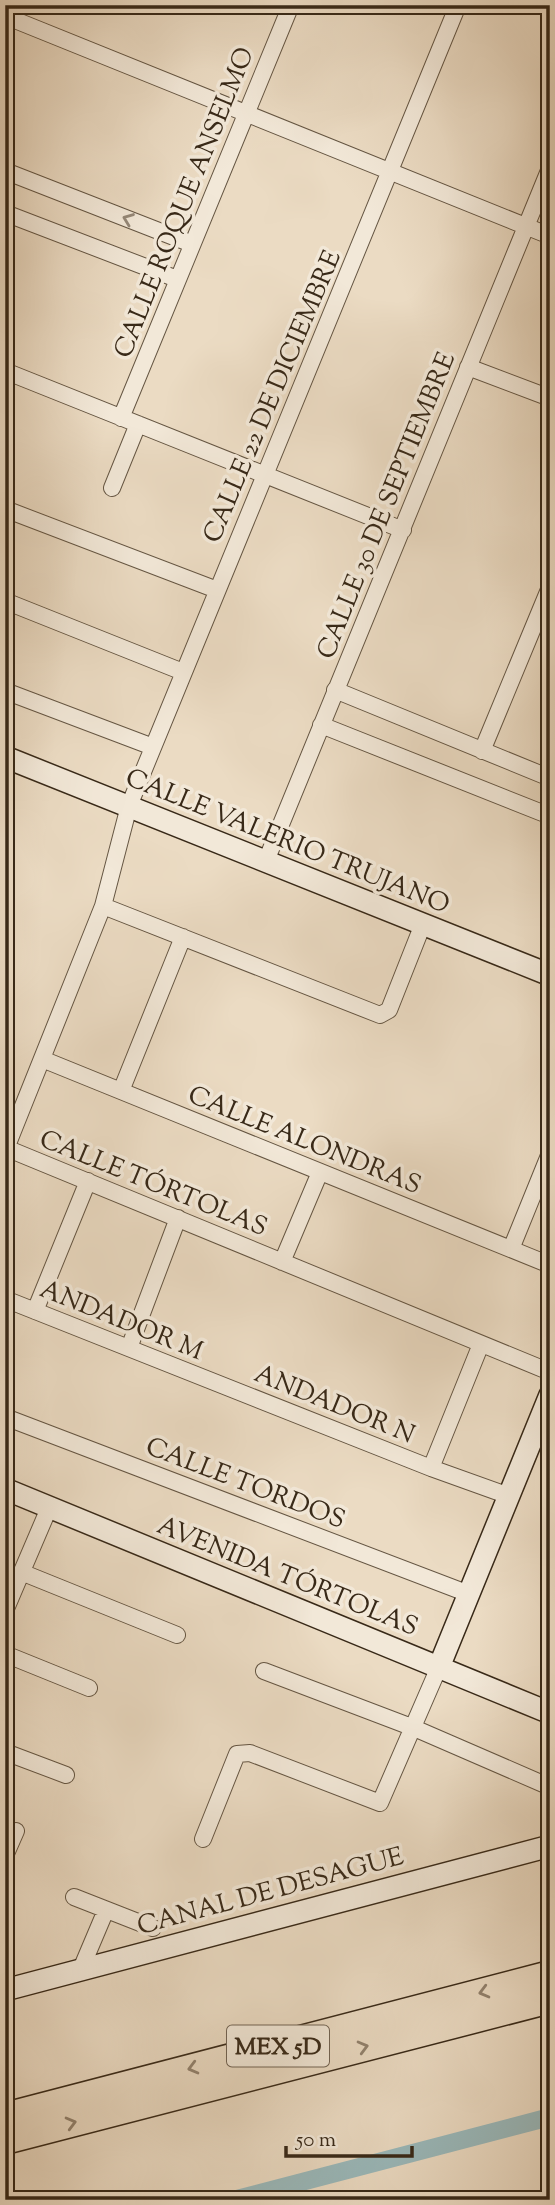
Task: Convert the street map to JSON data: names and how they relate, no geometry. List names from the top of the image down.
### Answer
{
  "streets": {
    "highway": ["MEX 5D"],
    "street": [
      "CALLE ROQUE ANSELMO",
      "CALLE 22 DE DICIEMBRE",
      "CALLE 30 DE SEPTIEMBRE",
      "CALLE VALERIO TRUJANO",
      "CALLE ALONDRAS",
      "CALLE TÓRTOLAS",
      "ANDADOR M",
      "ANDADOR N",
      "CALLE TORDOS",
      "AVENIDA TÓRTOLAS",
      "CANAL DE DESAGUE"
    ]
  },
  "crossings": [
    ["CALLE 22 DE DICIEMBRE", "CALLE VALERIO TRUJANO"],
    ["CALLE 22 DE DICIEMBRE", "CALLE TÓRTOLAS"],
    ["CALLE 30 DE SEPTIEMBRE", "CALLE VALERIO TRUJANO"],
    ["CALLE VALERIO TRUJANO", "CALLE TÓRTOLAS"],
    ["CALLE ALONDRAS", "CALLE TÓRTOLAS"],
    ["ANDADOR M", "ANDADOR N"]
  ],
  "scale_bar": "50 m"
}
